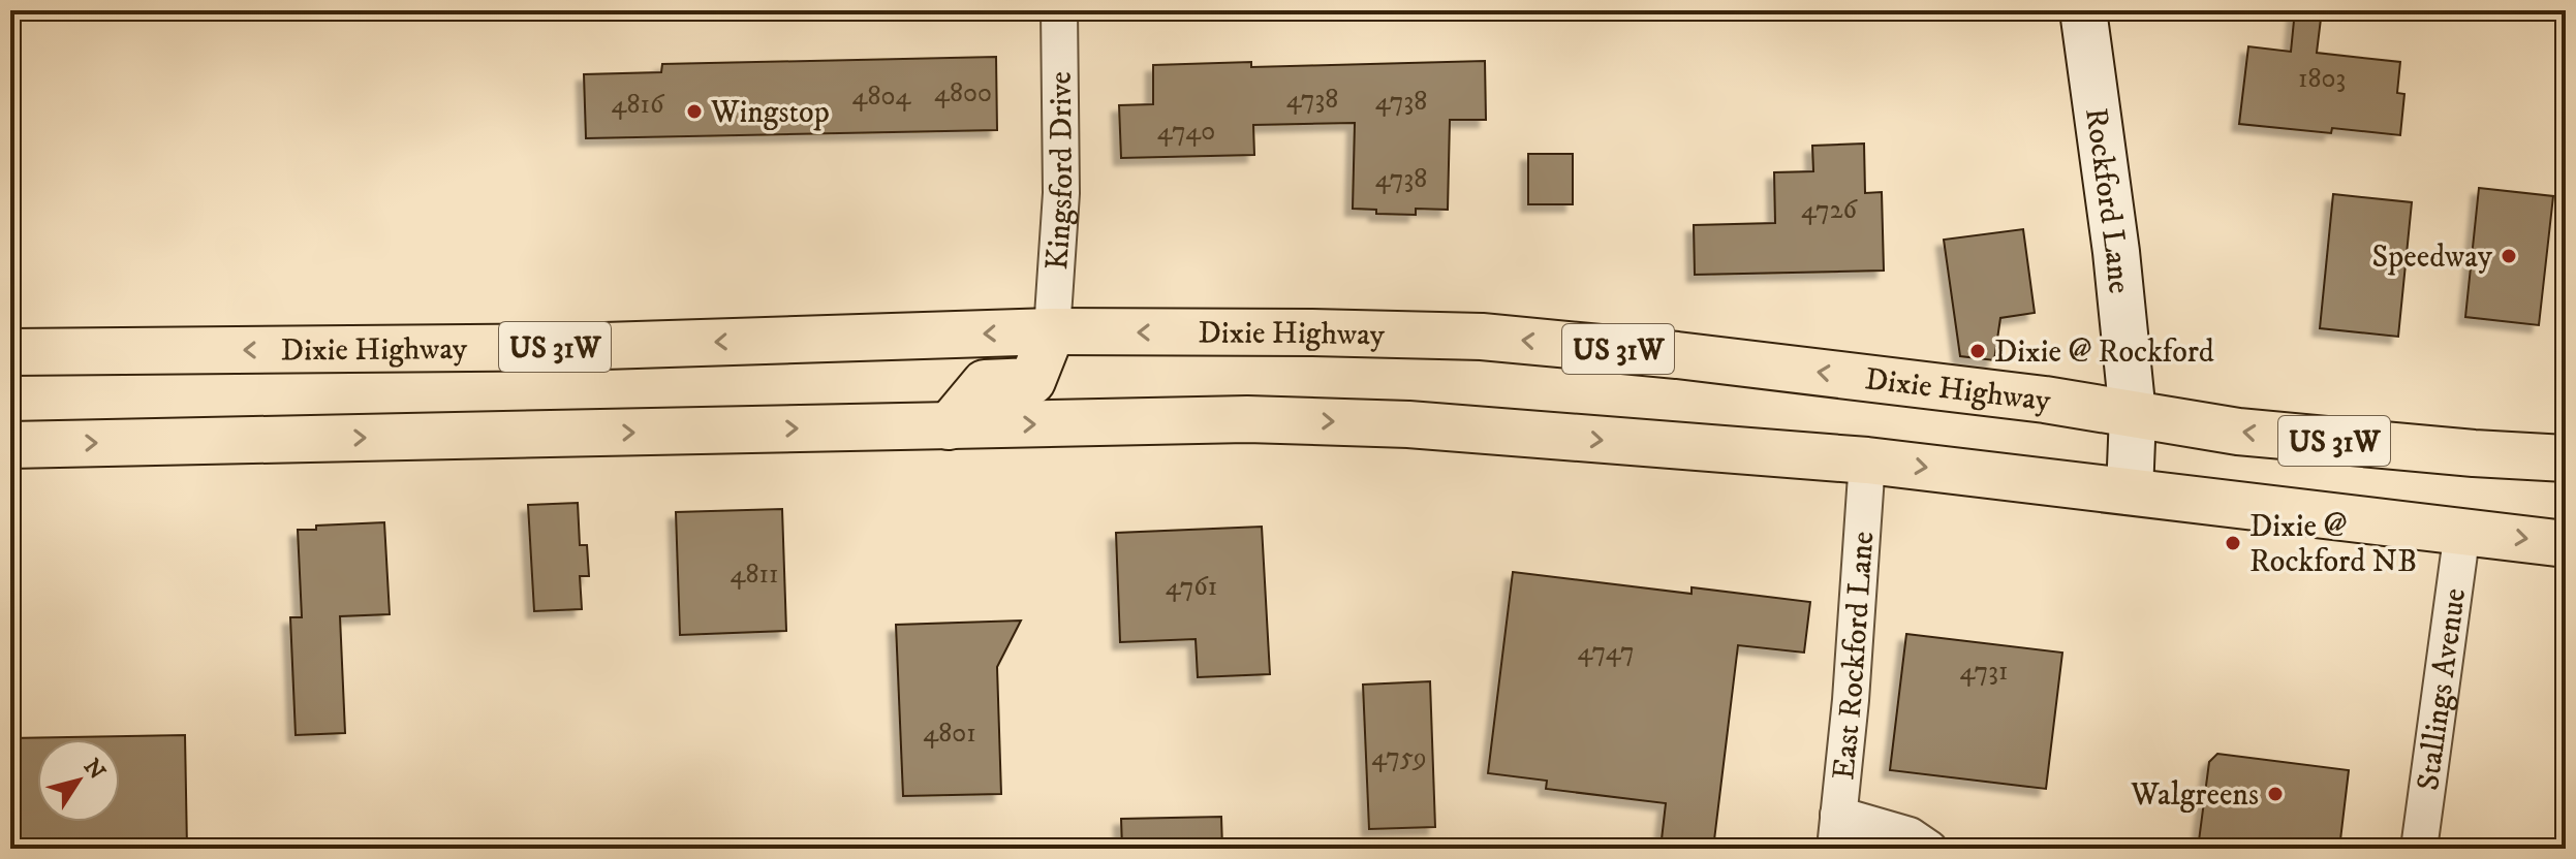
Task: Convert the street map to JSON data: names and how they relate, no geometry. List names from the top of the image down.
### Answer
{
  "streets": {
    "main road": ["Rockford Lane", "Dixie Highway", "US 31W"],
    "street": ["Kingsford Drive", "East Rockford Lane", "Stallings Avenue"]
  },
  "crossings": [
    ["Kingsford Drive", "Dixie Highway"],
    ["Rockford Lane", "Dixie Highway"],
    ["Rockford Lane", "US 31W"],
    ["US 31W", "East Rockford Lane"],
    ["US 31W", "Stallings Avenue"]
  ],
  "places": [
    "Wingstop",
    "Speedway",
    "Dixie @ Rockford",
    "Dixie @ Rockford NB",
    "Walgreens"
  ],
  "house_numbers": [
    "1803",
    "4800",
    "4804",
    "4738",
    "4738",
    "4816",
    "4740",
    "4738",
    "4726",
    "4811",
    "4761",
    "4747",
    "4731",
    "4801",
    "4759"
  ],
  "north": "top right"
}
